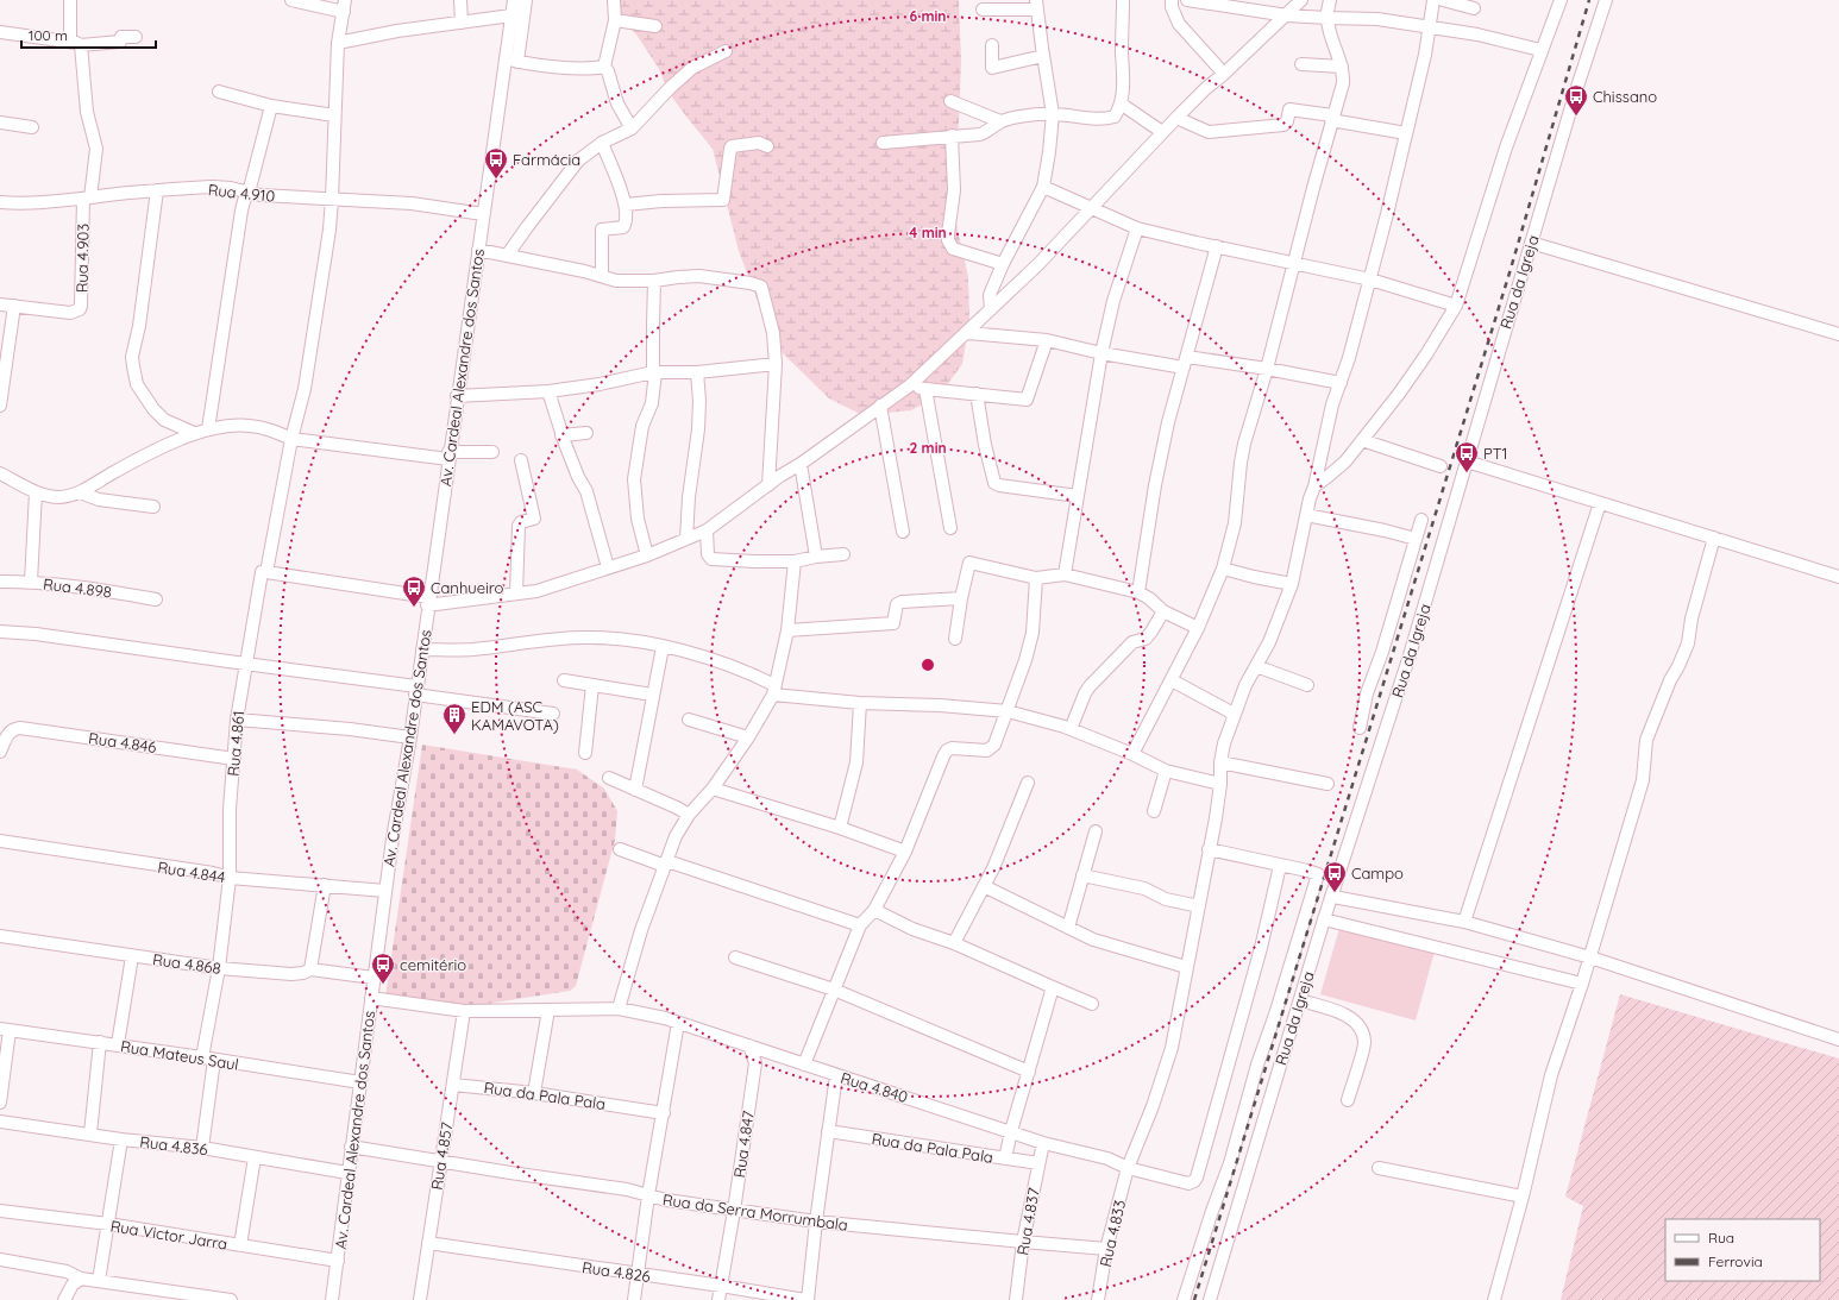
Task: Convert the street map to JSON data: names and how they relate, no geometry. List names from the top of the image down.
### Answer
{
  "streets": {
    "street": [
      "Rua 4.910",
      "Rua 4.903",
      "Rua da Igreja",
      "Av. Cardeal Alexandre dos Santos",
      "Rua 4.898",
      "Rua 4.846",
      "Rua 4.861",
      "Rua 4.844",
      "Rua 4.868",
      "Rua Mateus Saul",
      "Rua 4.840",
      "Rua da Pala Pala",
      "Rua 4.847",
      "Rua 4.836",
      "Rua 4.857",
      "Rua da Serra Morrumbala",
      "Rua 4.837",
      "Rua 4.833",
      "Rua Victor Jarra",
      "Rua 4.826"
    ]
  },
  "crossings": [
    ["Rua 4.910", "Rua 4.903"],
    ["Rua 4.910", "Av. Cardeal Alexandre dos Santos"],
    ["Rua 4.910", "Rua 4.861"],
    ["Rua da Igreja", "Rua 4.840"],
    ["Av. Cardeal Alexandre dos Santos", "Rua 4.844"],
    ["Av. Cardeal Alexandre dos Santos", "Rua 4.868"],
    ["Av. Cardeal Alexandre dos Santos", "Rua Mateus Saul"],
    ["Av. Cardeal Alexandre dos Santos", "Rua 4.840"],
    ["Av. Cardeal Alexandre dos Santos", "Rua 4.836"],
    ["Av. Cardeal Alexandre dos Santos", "Rua da Serra Morrumbala"],
    ["Av. Cardeal Alexandre dos Santos", "Rua Victor Jarra"],
    ["Rua 4.846", "Rua 4.861"],
    ["Rua 4.861", "Rua 4.844"],
    ["Rua 4.861", "Rua 4.868"],
    ["Rua 4.861", "Rua Mateus Saul"],
    ["Rua 4.861", "Rua 4.836"],
    ["Rua 4.840", "Rua 4.847"],
    ["Rua 4.840", "Rua 4.857"],
    ["Rua 4.840", "Rua 4.837"],
    ["Rua 4.840", "Rua 4.833"],
    ["Rua da Pala Pala", "Rua 4.857"],
    ["Rua da Pala Pala", "Rua 4.837"],
    ["Rua 4.847", "Rua da Serra Morrumbala"],
    ["Rua 4.847", "Rua 4.826"],
    ["Rua 4.857", "Rua da Serra Morrumbala"],
    ["Rua 4.857", "Rua 4.826"],
    ["Rua da Serra Morrumbala", "Rua 4.837"],
    ["Rua da Serra Morrumbala", "Rua 4.833"]
  ],
  "places": {
    "bus stop": [
      "Chissano",
      "Farmácia",
      "PT1",
      "Canhueiro",
      "Campo",
      "cemitério"
    ],
    "building": ["EDM (ASC KAMAVOTA)"]
  },
  "legend": ["Rua", "Ferrovia"],
  "scale_bar": "100 m",
  "rings": ["6 min", "4 min", "2 min"]
}
